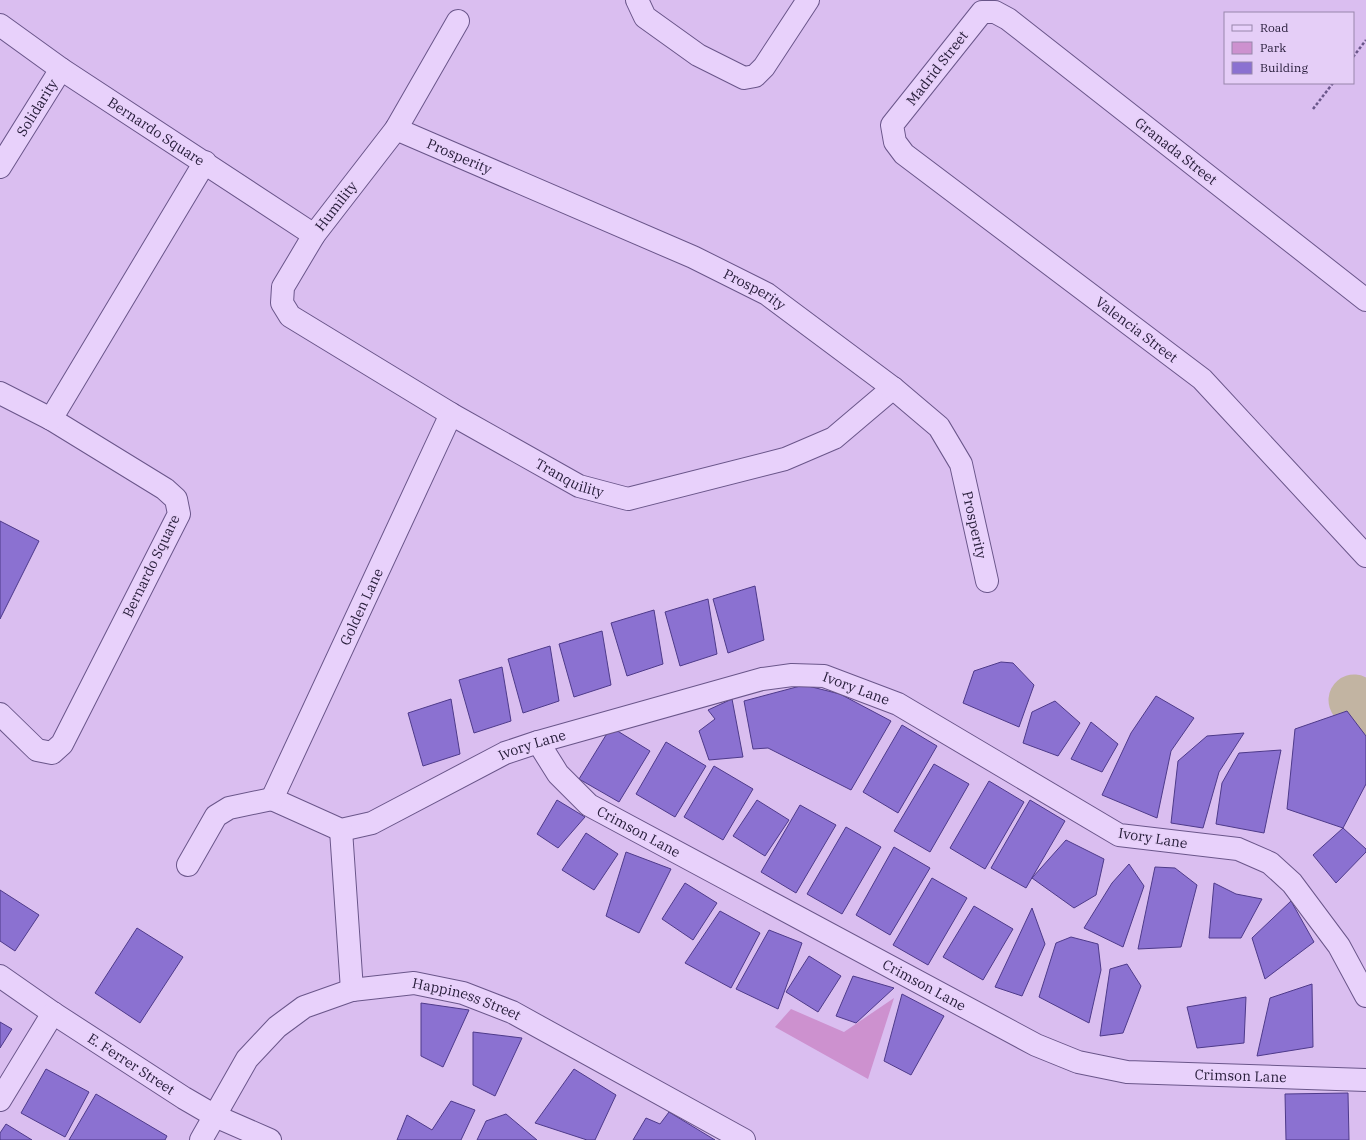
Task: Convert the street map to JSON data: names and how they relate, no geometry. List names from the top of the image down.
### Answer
{
  "streets": {
    "street": [
      "Madrid Street",
      "Solidarity",
      "Bernardo Square",
      "Granada Street",
      "Prosperity",
      "Humility",
      "Valencia Street",
      "Tranquility",
      "Golden Lane",
      "Ivory Lane",
      "Crimson Lane",
      "Happiness Street",
      "E. Ferrer Street"
    ]
  },
  "crossings": [
    ["Madrid Street", "Granada Street"],
    ["Madrid Street", "Valencia Street"],
    ["Solidarity", "Bernardo Square"],
    ["Bernardo Square", "Humility"],
    ["Prosperity", "Humility"],
    ["Prosperity", "Tranquility"],
    ["Humility", "Tranquility"],
    ["Tranquility", "Golden Lane"],
    ["Ivory Lane", "Crimson Lane"],
    ["Happiness Street", "E. Ferrer Street"]
  ],
  "legend": ["Road", "Park", "Building"]
}
